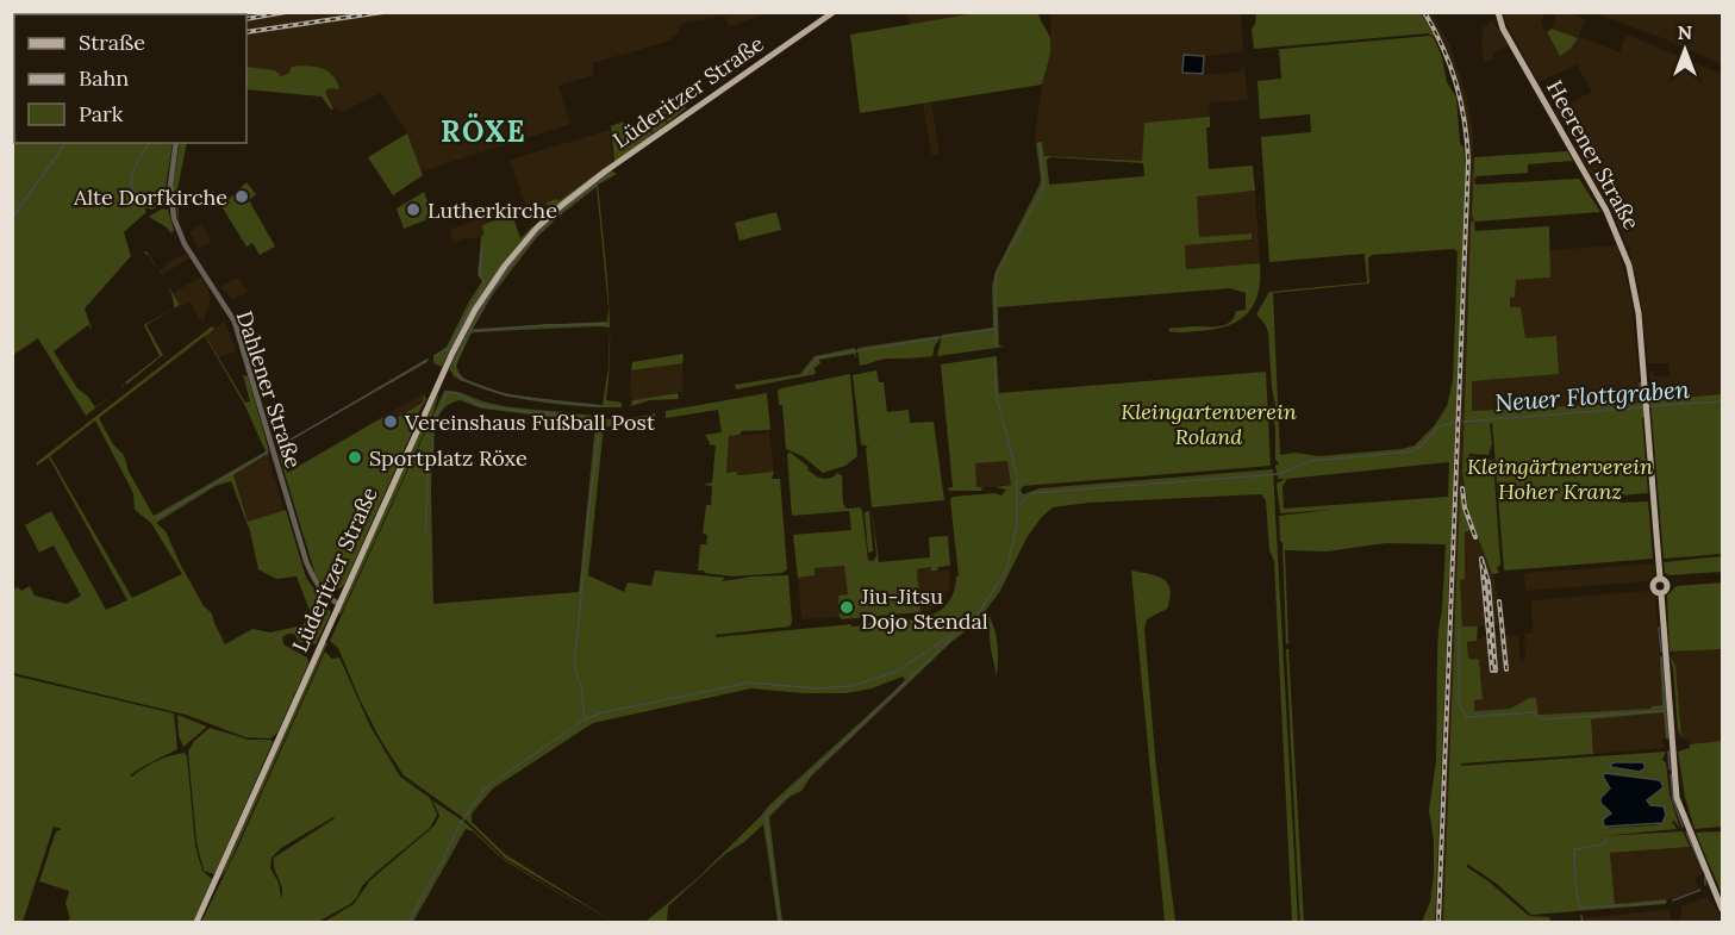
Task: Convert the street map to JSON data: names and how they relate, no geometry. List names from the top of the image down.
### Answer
{
  "streets": {
    "main road": ["Lüderitzer Straße", "Heerener Straße"],
    "street": ["Dahlener Straße"]
  },
  "crossings": [
    ["Lüderitzer Straße", "Dahlener Straße"]
  ],
  "districts": ["RÖXE"],
  "water": ["Neuer Flottgraben"],
  "parks": ["Kleingartenverein Roland", "Kleingärtnerverein Hoher Kranz"],
  "places": [
    "Alte Dorfkirche",
    "Lutherkirche",
    "Vereinshaus Fußball Post",
    "Sportplatz Röxe",
    "Jiu-Jitsu Dojo Stendal"
  ],
  "legend": ["Straße", "Bahn", "Park"],
  "north": "top"
}
